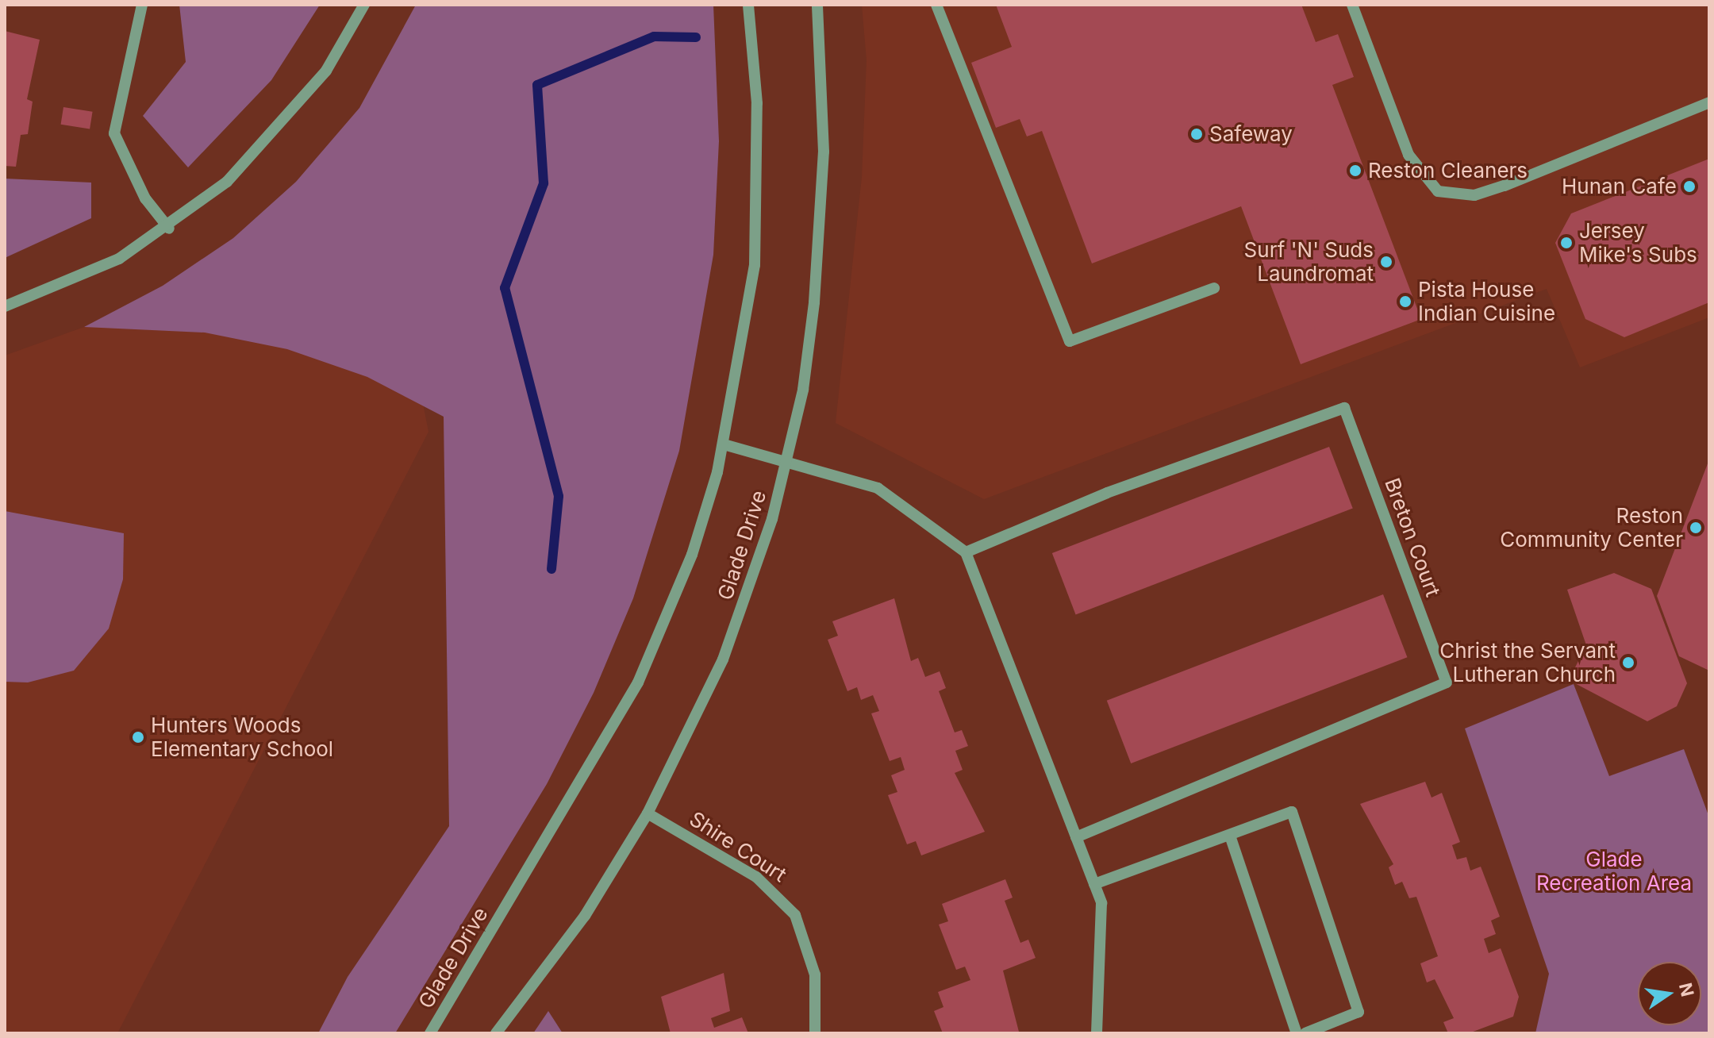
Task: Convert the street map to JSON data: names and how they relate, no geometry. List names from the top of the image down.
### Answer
{
  "streets": {
    "street": ["Breton Court", "Glade Drive", "Shire Court"]
  },
  "crossings": [
    ["Glade Drive", "Shire Court"]
  ],
  "parks": ["Glade Recreation Area"],
  "places": [
    "Safeway",
    "Reston Cleaners",
    "Hunan Cafe",
    "Jersey Mike's Subs",
    "Surf 'N' Suds Laundromat",
    "Pista House Indian Cuisine",
    "Reston Community Center",
    "Christ the Servant Lutheran Church",
    "Hunters Woods Elementary School"
  ],
  "north": "right"
}
